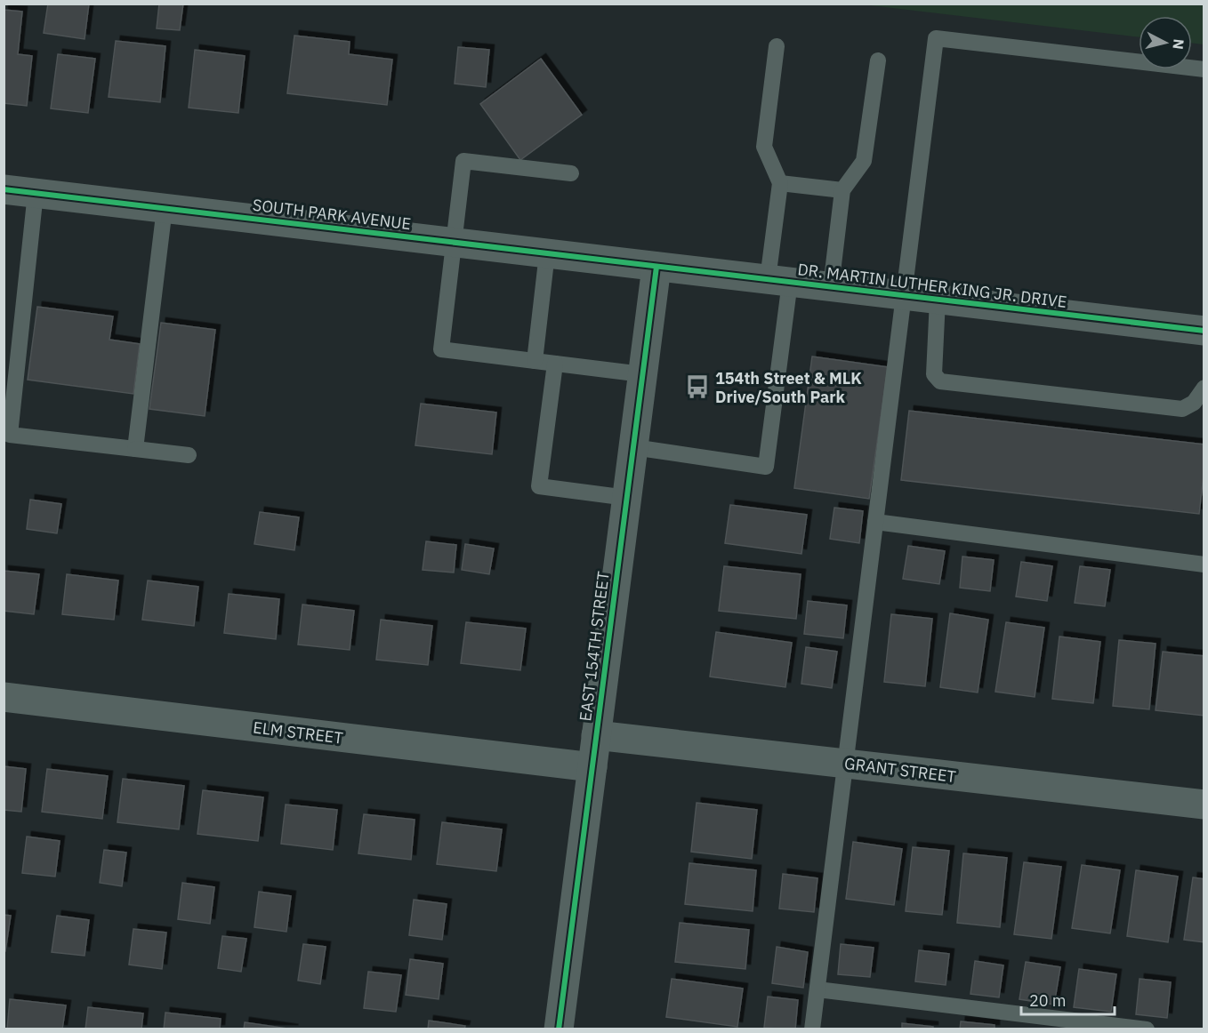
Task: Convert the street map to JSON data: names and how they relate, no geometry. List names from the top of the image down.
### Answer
{
  "streets": {
    "street": [
      "SOUTH PARK AVENUE",
      "DR. MARTIN LUTHER KING JR. DRIVE",
      "EAST 154TH STREET",
      "ELM STREET",
      "GRANT STREET"
    ]
  },
  "crossings": [
    ["SOUTH PARK AVENUE", "DR. MARTIN LUTHER KING JR. DRIVE"],
    ["SOUTH PARK AVENUE", "EAST 154TH STREET"],
    ["DR. MARTIN LUTHER KING JR. DRIVE", "EAST 154TH STREET"],
    ["EAST 154TH STREET", "ELM STREET"],
    ["EAST 154TH STREET", "GRANT STREET"]
  ],
  "places": {
    "bus stop": ["154th Street & MLK Drive/South Park"]
  },
  "scale_bar": "20 m",
  "north": "right"
}
